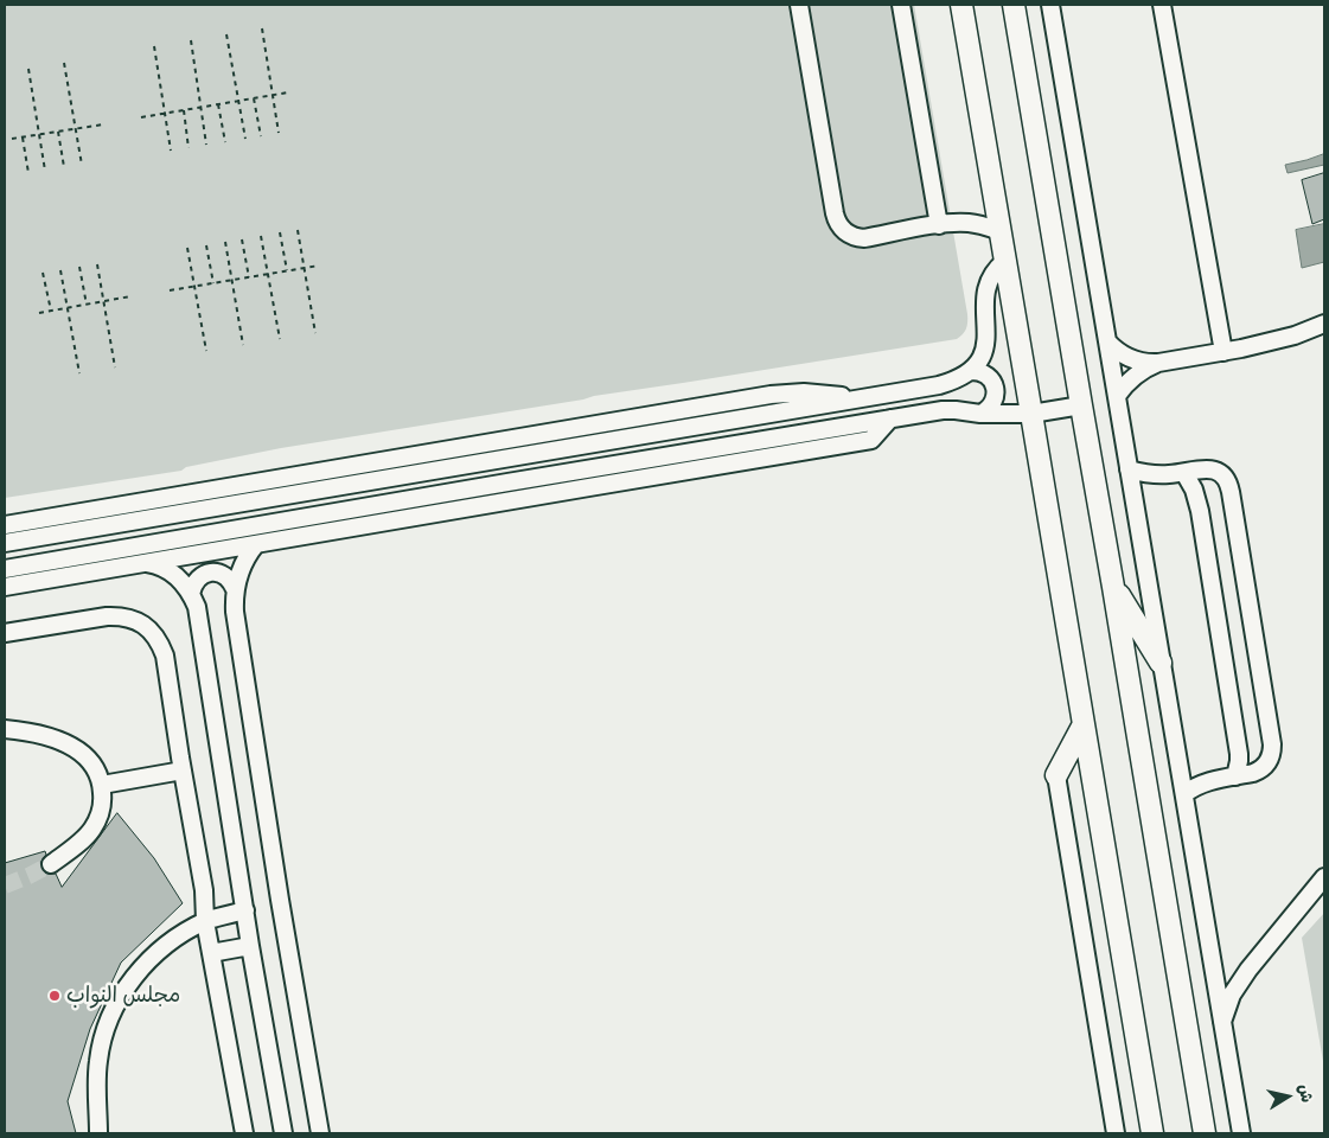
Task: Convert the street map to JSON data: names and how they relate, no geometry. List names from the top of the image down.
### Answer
{
  "places": ["مجلس النواب"],
  "north": "right"
}
